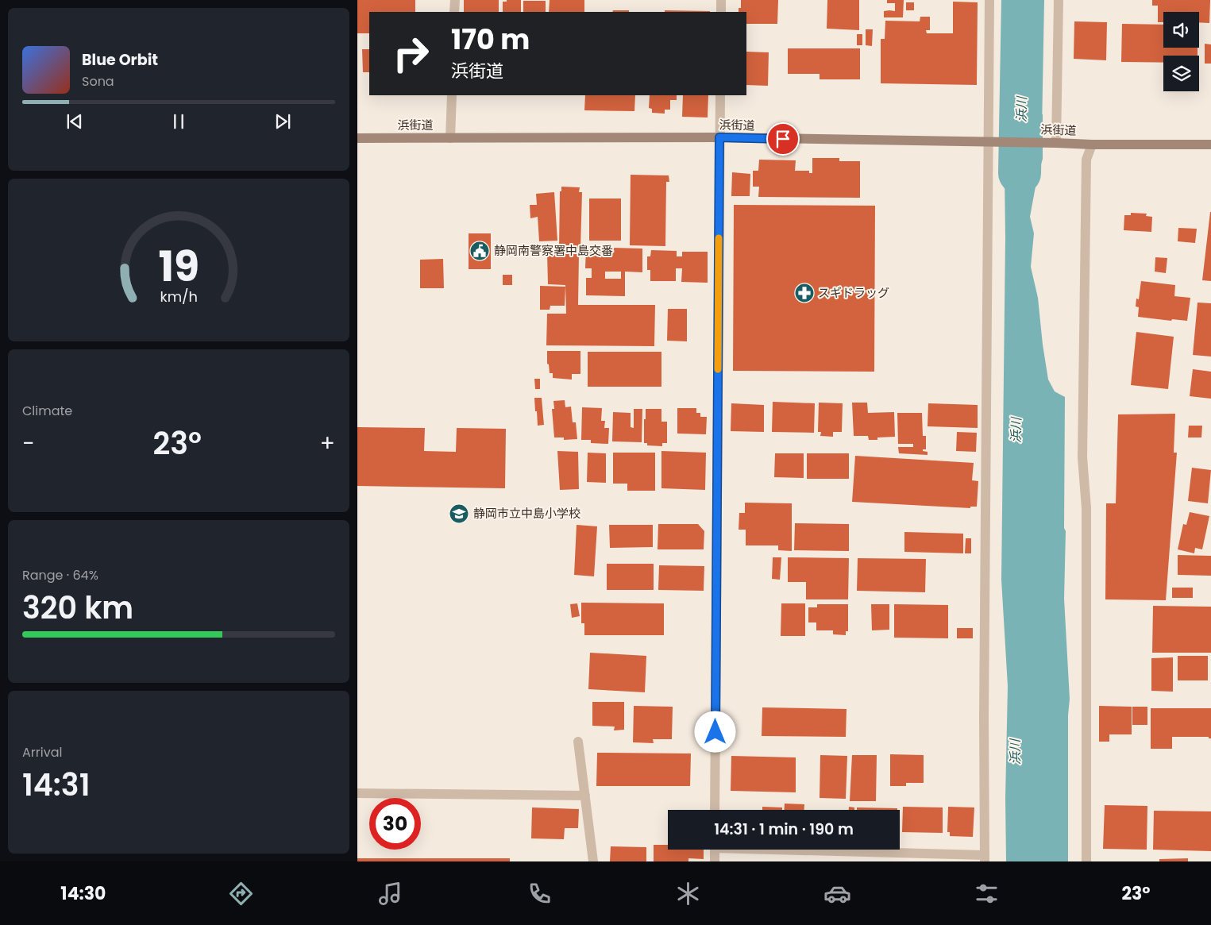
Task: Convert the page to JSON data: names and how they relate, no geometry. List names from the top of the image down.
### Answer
{
  "streets": {
    "street": ["浜街道"]
  },
  "water": ["浜川"],
  "places": {
    "public building": ["静岡南警察署中島交番"],
    "pharmacy": ["スギドラッグ"],
    "school or university": ["静岡市立中島小学校"]
  },
  "page": {
    "turn": ["170 m", "浜街道"],
    "song": ["Blue Orbit", "Sona"],
    "tile": [
      "Climate",
      ["Range · 64%", "320 km"],
      ["Arrival", "14:31"]
    ],
    "heat": ["−", "23°", "+"],
    "limit": "30",
    "trip": "14:31 · 1 min · 190 m",
    "tabs": ["14:30", "23°"],
    "gauge": ["19", "km/h"]
  }
}
